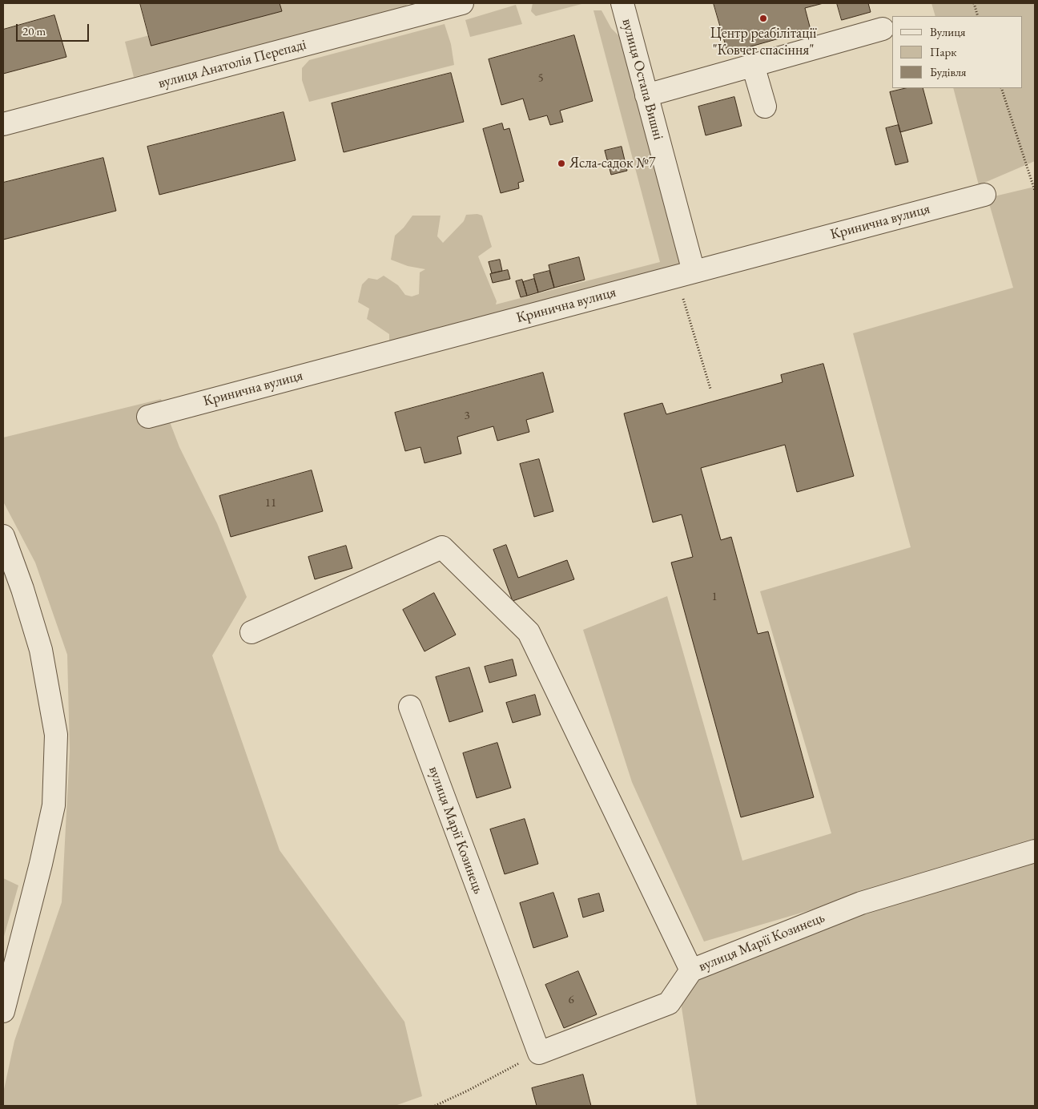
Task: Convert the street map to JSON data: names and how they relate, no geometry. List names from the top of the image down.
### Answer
{
  "streets": {
    "street": [
      "вулиця Анатолія Перепаді",
      "вулиця Остапа Вишні",
      "Кринична вулиця",
      "вулиця Марії Козинець"
    ]
  },
  "crossings": [
    ["вулиця Остапа Вишні", "Кринична вулиця"]
  ],
  "places": ["Центр реабілітації \"Ковчег спасіння\"", "Ясла-садок №7"],
  "house_numbers": [
    "5",
    "3",
    "11",
    "1",
    "6"
  ],
  "legend": ["Вулиця", "Парк", "Будівля"],
  "scale_bar": "20 m"
}
